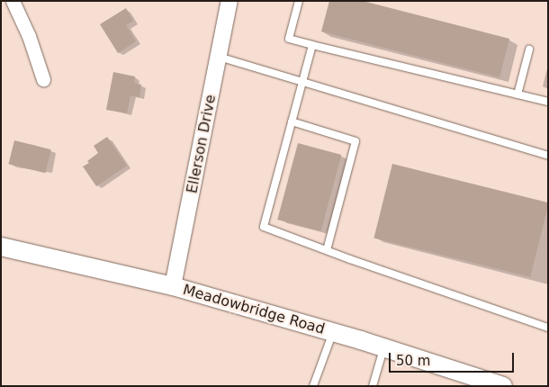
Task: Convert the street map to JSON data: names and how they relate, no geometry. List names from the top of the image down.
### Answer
{
  "streets": {
    "main road": ["Meadowbridge Road"],
    "street": ["Ellerson Drive"]
  },
  "crossings": [
    ["Ellerson Drive", "Meadowbridge Road"]
  ],
  "scale_bar": "50 m"
}
